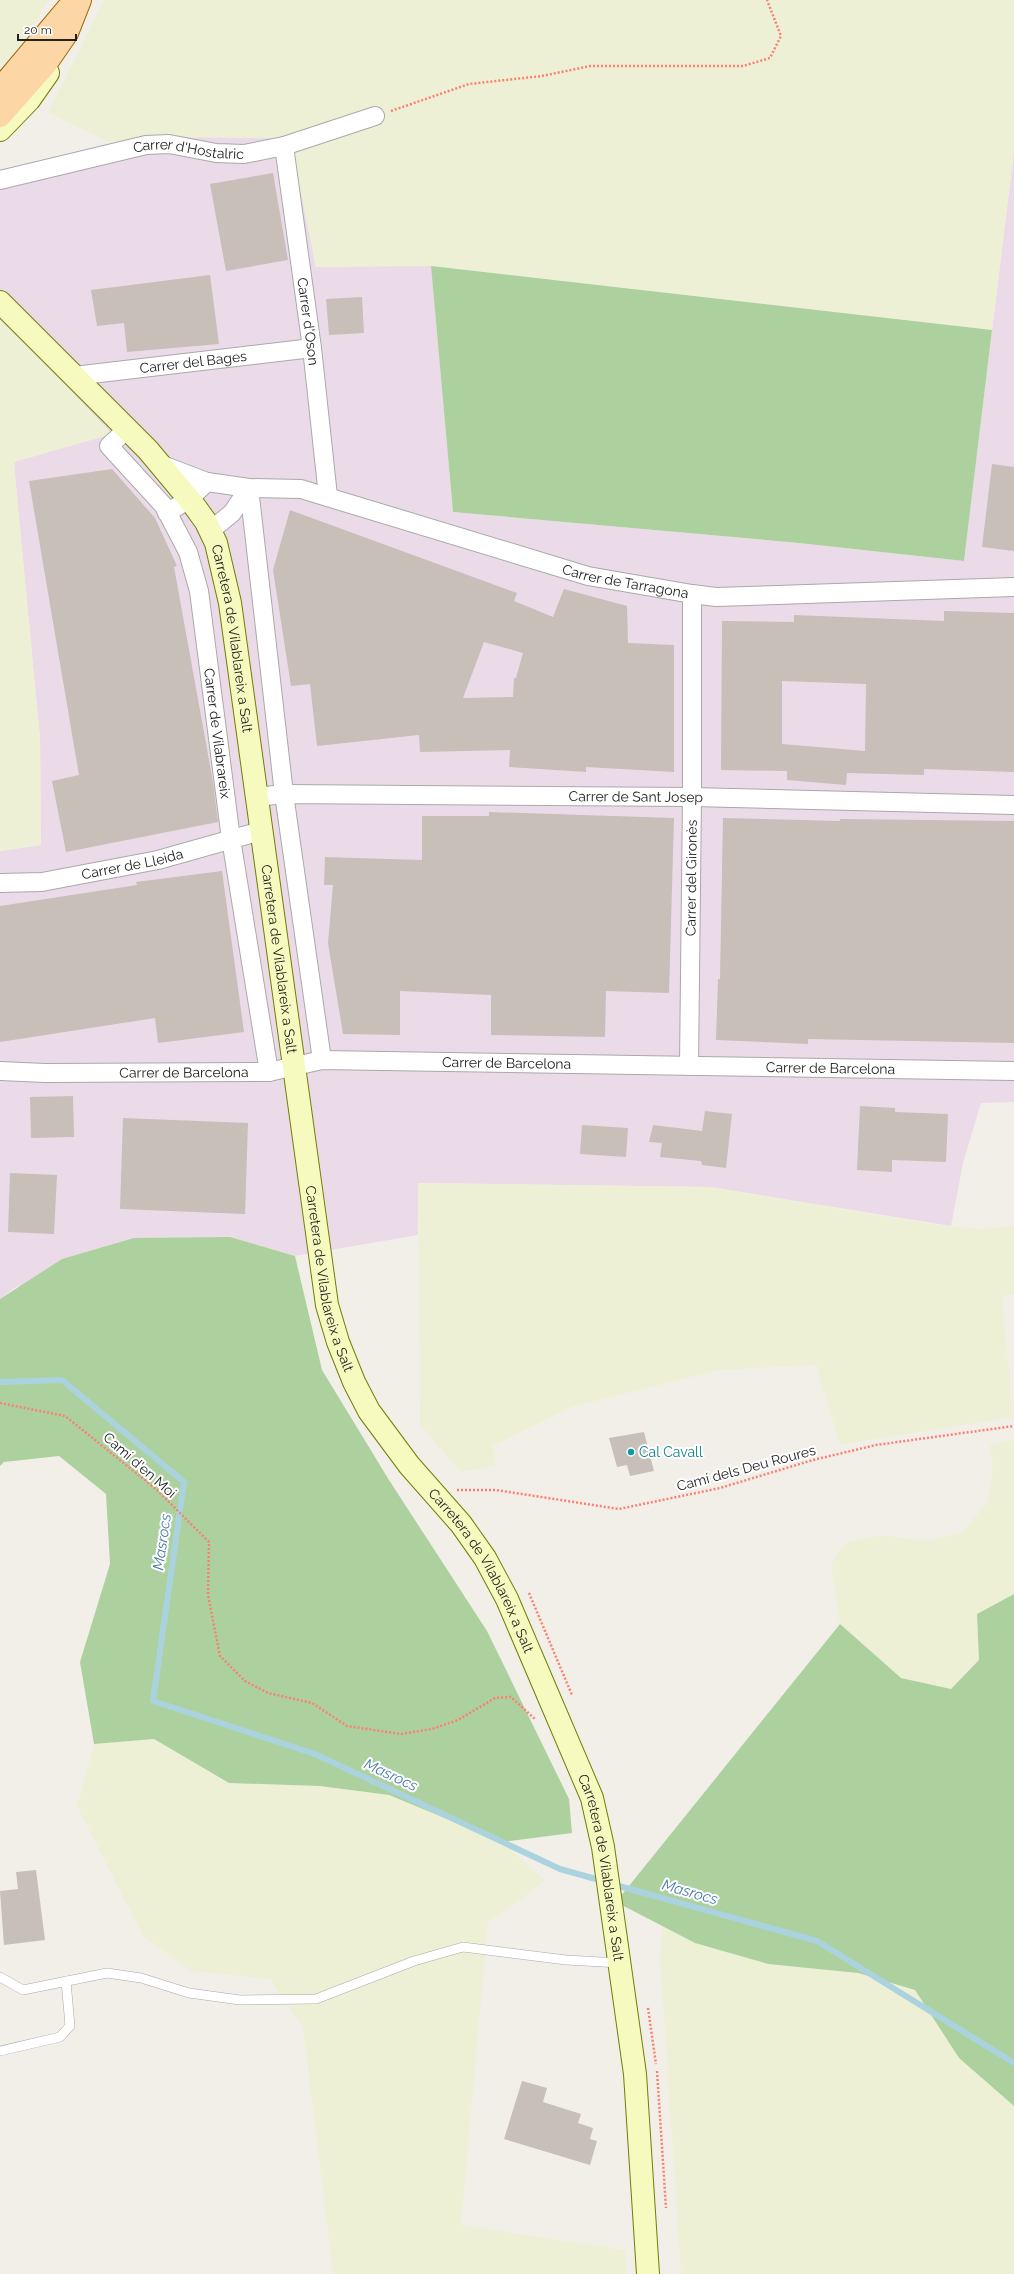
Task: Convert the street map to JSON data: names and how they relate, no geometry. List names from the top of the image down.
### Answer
{
  "streets": {
    "street": [
      "Carrer d'Hostalric",
      "Carrer d'Oson",
      "Carrer del Bages",
      "Carrer de Tarragona",
      "Carretera de Vilablareix a Salt",
      "Carrer de Vilabrareix",
      "Carrer de Sant Josep",
      "Carrer de Lleida",
      "Carrer del Gironès",
      "Carrer de Barcelona"
    ],
    "path": ["Camí d'en Moi", "Camí dels Deu Roures"]
  },
  "crossings": [
    ["Carrer d'Hostalric", "Carrer d'Oson"],
    ["Carrer d'Oson", "Carrer del Bages"],
    ["Carrer d'Oson", "Carrer de Tarragona"],
    ["Carrer del Bages", "Carretera de Vilablareix a Salt"],
    ["Carrer de Tarragona", "Carretera de Vilablareix a Salt"],
    ["Carrer de Tarragona", "Carrer del Gironès"],
    ["Carretera de Vilablareix a Salt", "Carrer de Vilabrareix"],
    ["Carretera de Vilablareix a Salt", "Carrer de Sant Josep"],
    ["Carretera de Vilablareix a Salt", "Carrer de Lleida"],
    ["Carretera de Vilablareix a Salt", "Carrer de Barcelona"],
    ["Carrer de Vilabrareix", "Carrer de Lleida"],
    ["Carrer de Vilabrareix", "Carrer de Barcelona"],
    ["Carrer de Sant Josep", "Carrer del Gironès"],
    ["Carrer del Gironès", "Carrer de Barcelona"]
  ],
  "water": ["Masrocs"],
  "places": ["Cal Cavall"],
  "scale_bar": "20 m"
}
